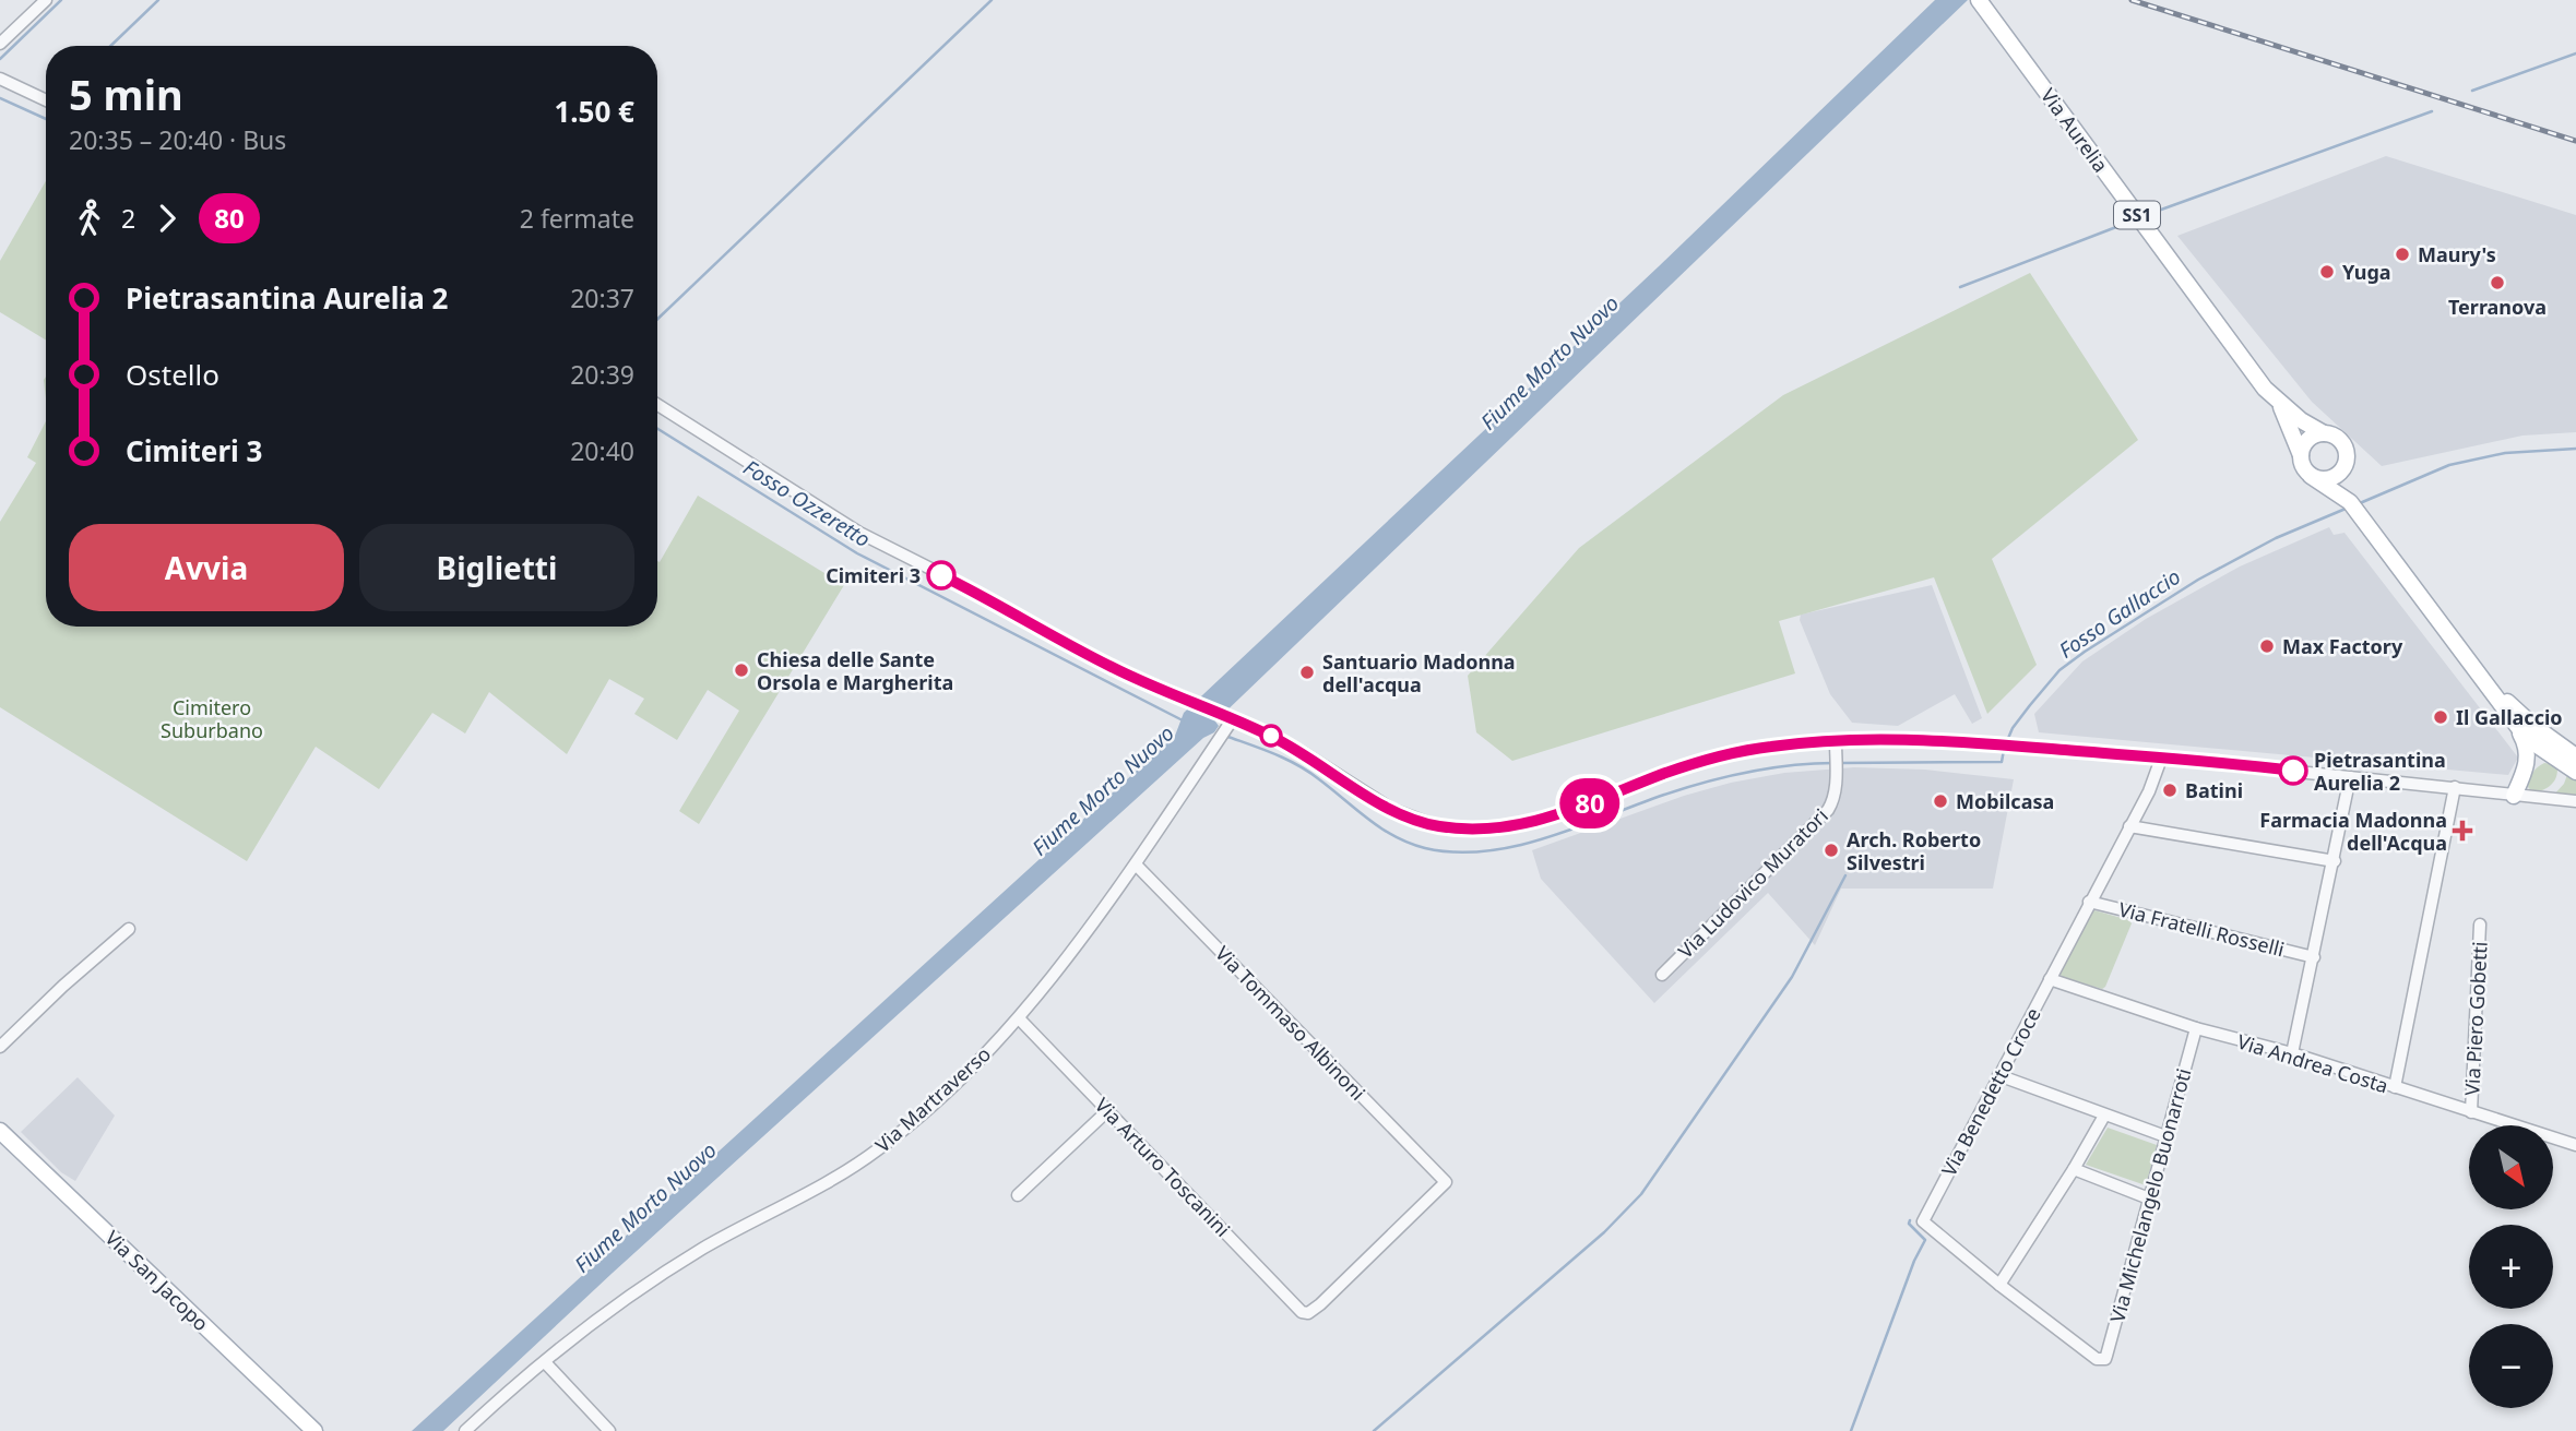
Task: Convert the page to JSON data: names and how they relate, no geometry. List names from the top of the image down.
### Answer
{
  "streets": {
    "main road": ["Via Aurelia", "SS1", "Via San Jacopo"],
    "street": [
      "Via Ludovico Muratori",
      "Via Fratelli Rosselli",
      "Via Piero Gobetti",
      "Via Tommaso Albinoni",
      "Via Andrea Costa",
      "Via Benedetto Croce",
      "Via Martraverso",
      "Via Arturo Toscanini",
      "Via Michelangelo Buonarroti"
    ]
  },
  "crossings": [
    ["Via Aurelia", "SS1"],
    ["Via Fratelli Rosselli", "Via Benedetto Croce"],
    ["Via Piero Gobetti", "Via Andrea Costa"],
    ["Via Tommaso Albinoni", "Via Martraverso"],
    ["Via Tommaso Albinoni", "Via Arturo Toscanini"],
    ["Via Andrea Costa", "Via Benedetto Croce"],
    ["Via Andrea Costa", "Via Michelangelo Buonarroti"],
    ["Via Benedetto Croce", "Via Michelangelo Buonarroti"],
    ["Via Martraverso", "Via Arturo Toscanini"]
  ],
  "water": ["Fiume Morto Nuovo", "Fosso Ozzeretto", "Fosso Gallaccio"],
  "parks": ["Cimitero Suburbano"],
  "places": {
    "other": [
      "Maury's",
      "Yuga",
      "Terranova",
      "Cimiteri 3",
      "Max Factory",
      "Chiesa delle Sante Orsola e Margherita",
      "Santuario Madonna dell'acqua",
      "Il Gallaccio",
      "Pietrasantina Aurelia 2",
      "Batini",
      "Mobilcasa",
      "Arch. Roberto Silvestri"
    ],
    "health": ["Farmacia Madonna dell'Acqua"]
  },
  "lines": ["bus line 80"],
  "north": "bottom right",
  "page": {
    "on_map": "80",
    "heading": ["5 min", "20:35 – 20:40 · Bus", "1.50 €"],
    "legs": ["2", "80", "2 fermate"],
    "list": [
      {
        "name": "Pietrasantina Aurelia 2",
        "value": "20:37"
      },
      {
        "name": "Ostello",
        "value": "20:39"
      },
      {
        "name": "Cimiteri 3",
        "value": "20:40"
      }
    ],
    "buttons": ["Avvia", "Biglietti"],
    "map_buttons": ["+", "−"]
  }
}
